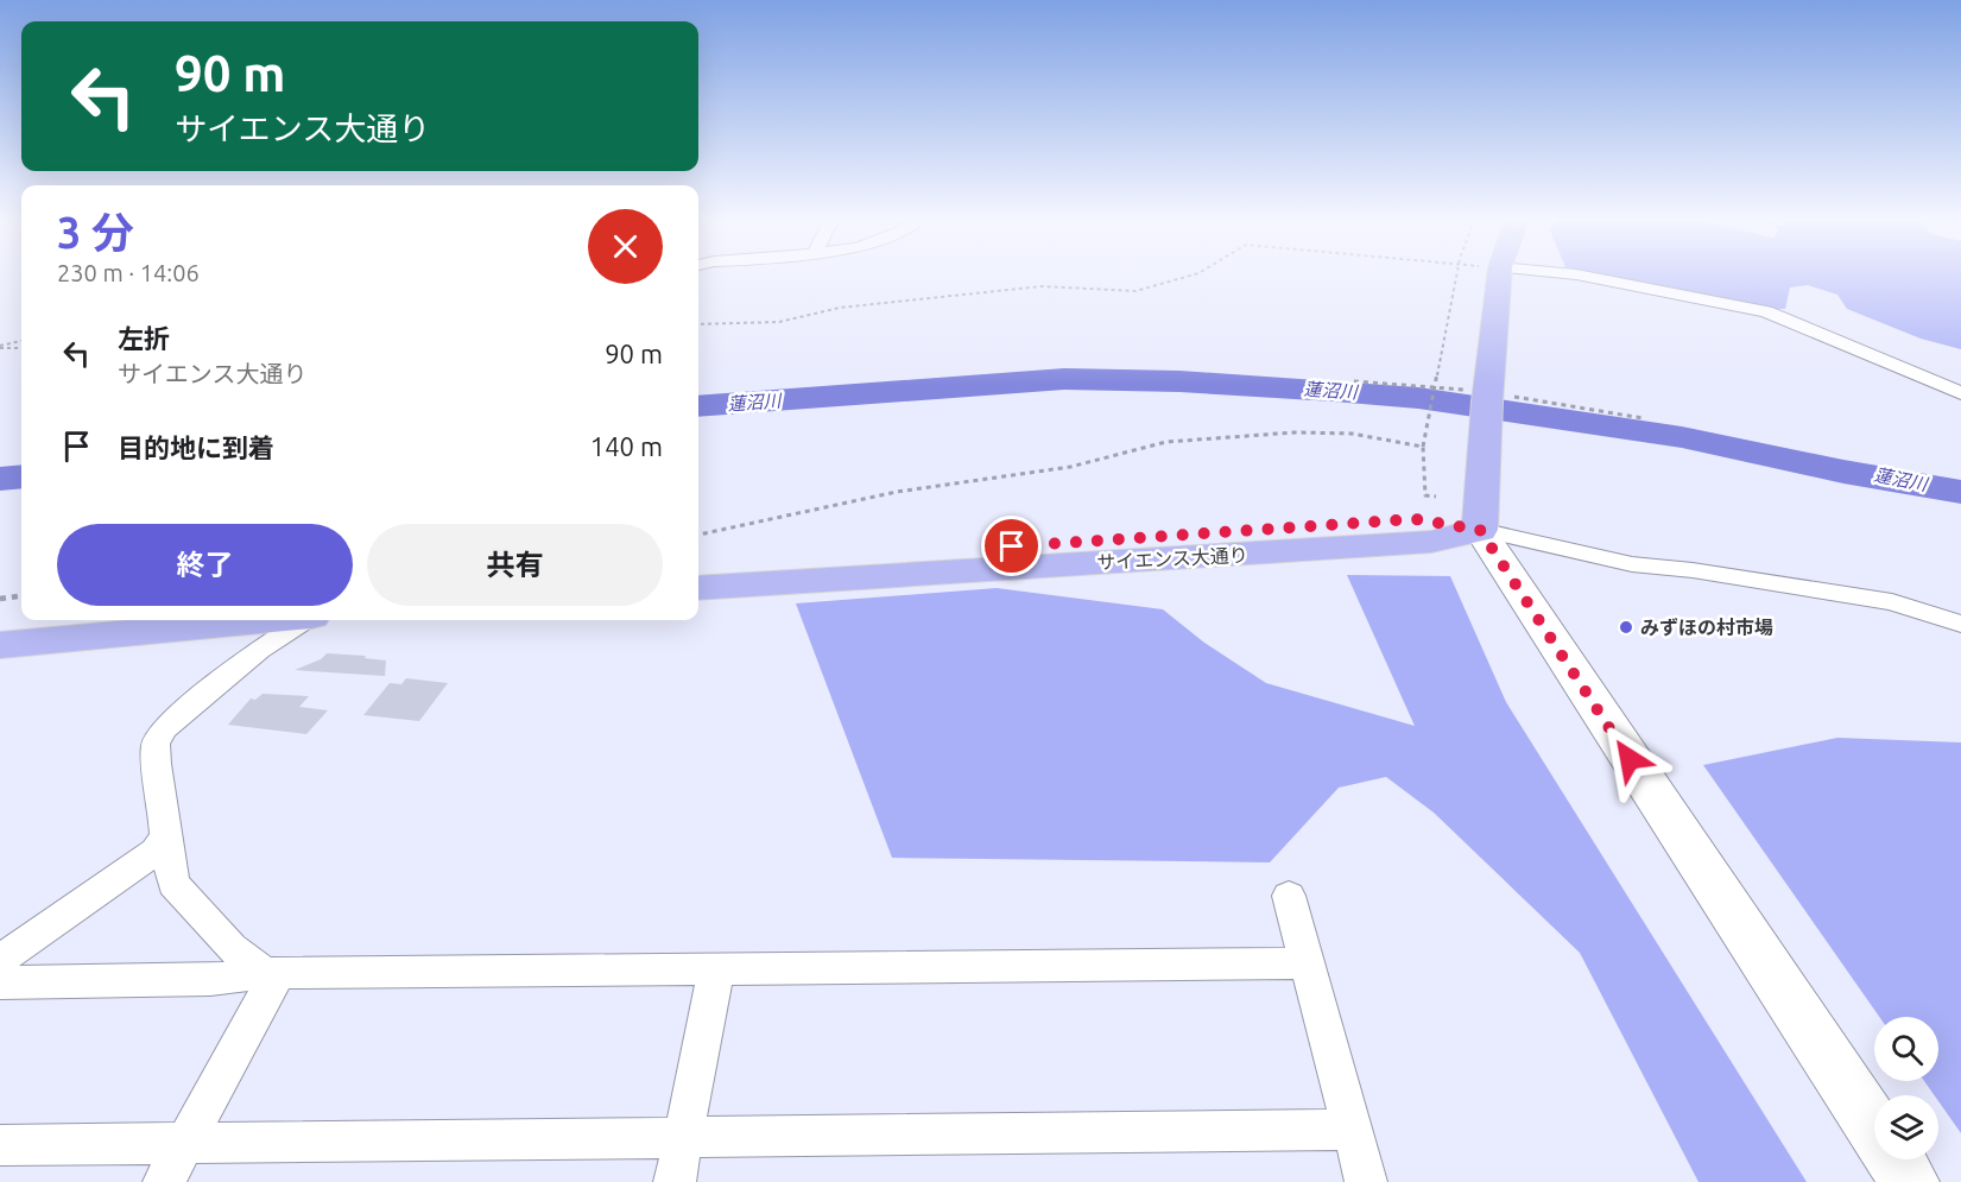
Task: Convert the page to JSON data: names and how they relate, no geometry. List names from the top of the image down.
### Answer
{
  "streets": {
    "main road": ["サイエンス大通り"]
  },
  "water": ["蓮沼川"],
  "places": ["みずほの村市場"],
  "page": {
    "turn": ["90 m", "サイエンス大通り"],
    "heading": ["3 分", "230 m · 14:06"],
    "list": [
      {
        "name": "左折",
        "note": "サイエンス大通り",
        "value": "90 m"
      },
      {
        "name": "目的地に到着",
        "value": "140 m"
      }
    ],
    "buttons": ["終了", "共有"]
  }
}
